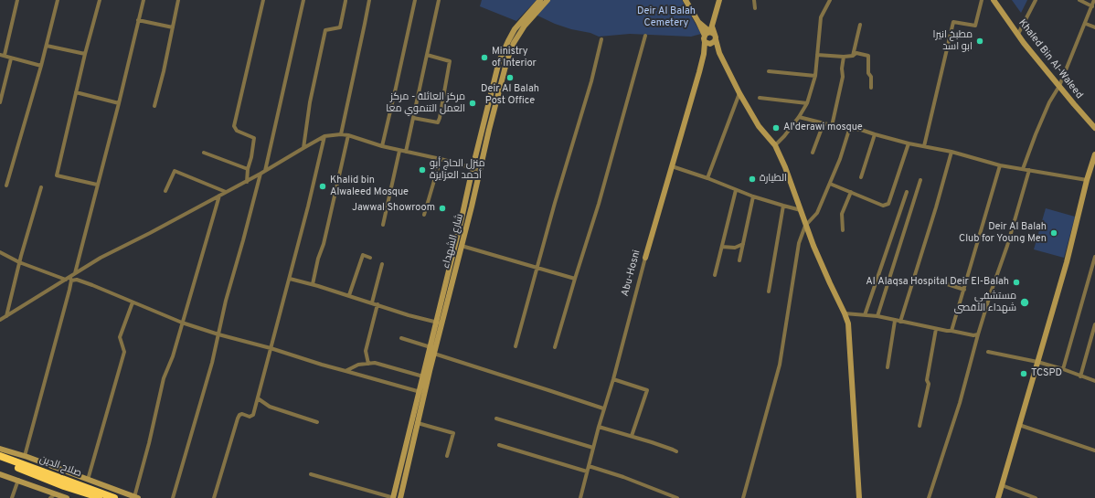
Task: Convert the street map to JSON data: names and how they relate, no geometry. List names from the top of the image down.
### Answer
{
  "streets": {
    "highway": ["صلاح الدين"],
    "street": ["Khaled Bin Al-Waleed", "شارع الشهداء", "Abu-Hosni"]
  },
  "parks": ["Deir Al Balah Cemetery"],
  "places": [
    "مطبخ انيرا ابو اسد",
    "Ministry of Interior",
    "Deir Al Balah Post Office",
    "مركز العائلة - مركز العمل التنموي معا",
    "Al'derawi mosque",
    "منزل الحاج أبو أحمد العزايزة",
    "الطيارة",
    "Khalid bin Alwaleed Mosque",
    "Jawwal Showroom",
    "Deir Al Balah Club for Young Men",
    "Al Alaqsa Hospital Deir El-Balah",
    "مستشفى شهداء الأقصى",
    "TCSPD"
  ]
}
